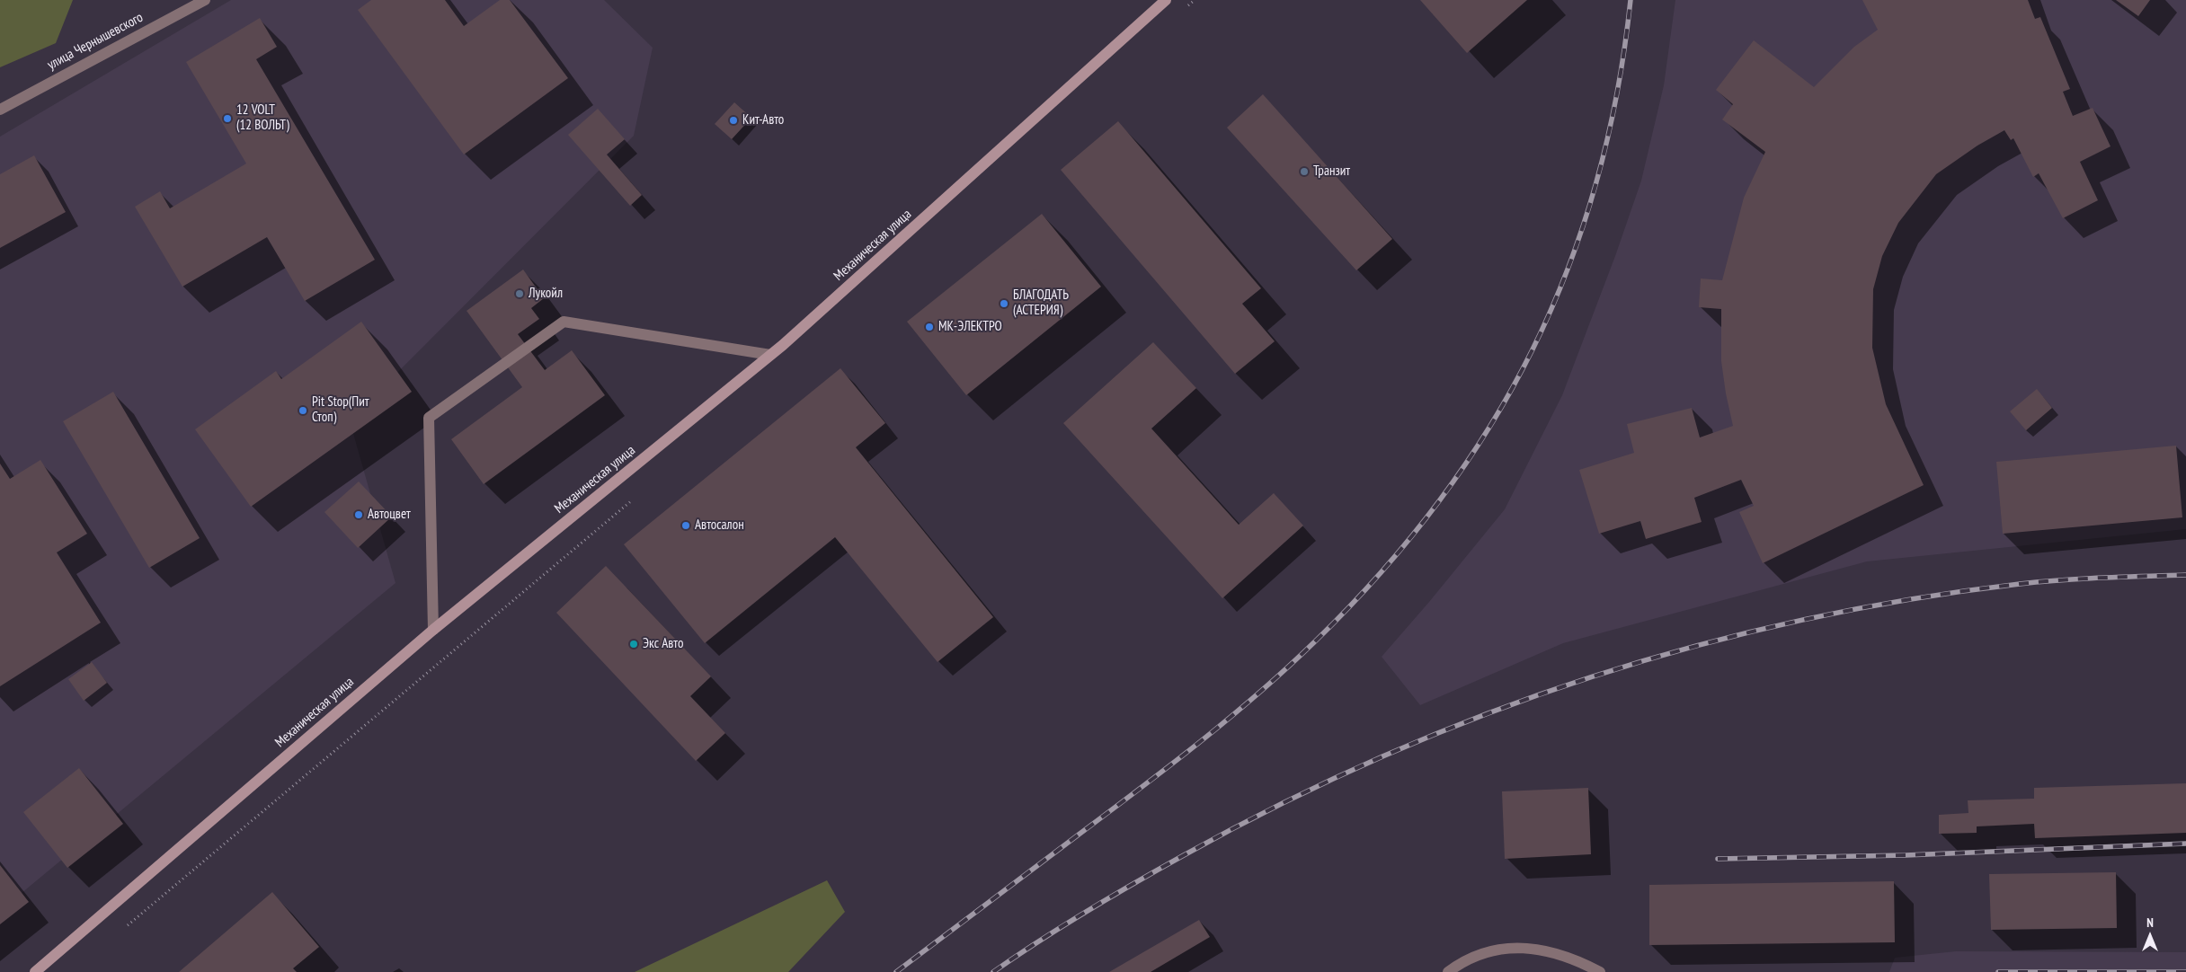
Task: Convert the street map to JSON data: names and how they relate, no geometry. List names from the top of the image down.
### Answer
{
  "streets": {
    "main road": ["Механическая улица"],
    "street": ["улица Чернышевского"]
  },
  "places": [
    "12 VOLT (12 ВОЛЬТ)",
    "Кит-Авто",
    "Транзит",
    "Лукойл",
    "БЛАГОДАТЬ (АСТЕРИЯ)",
    "МК-ЭЛЕКТРО",
    "Pit Stop(Пит Стоп)",
    "Автоцвет",
    "Автосалон",
    "Экс Авто"
  ],
  "north": "top"
}
